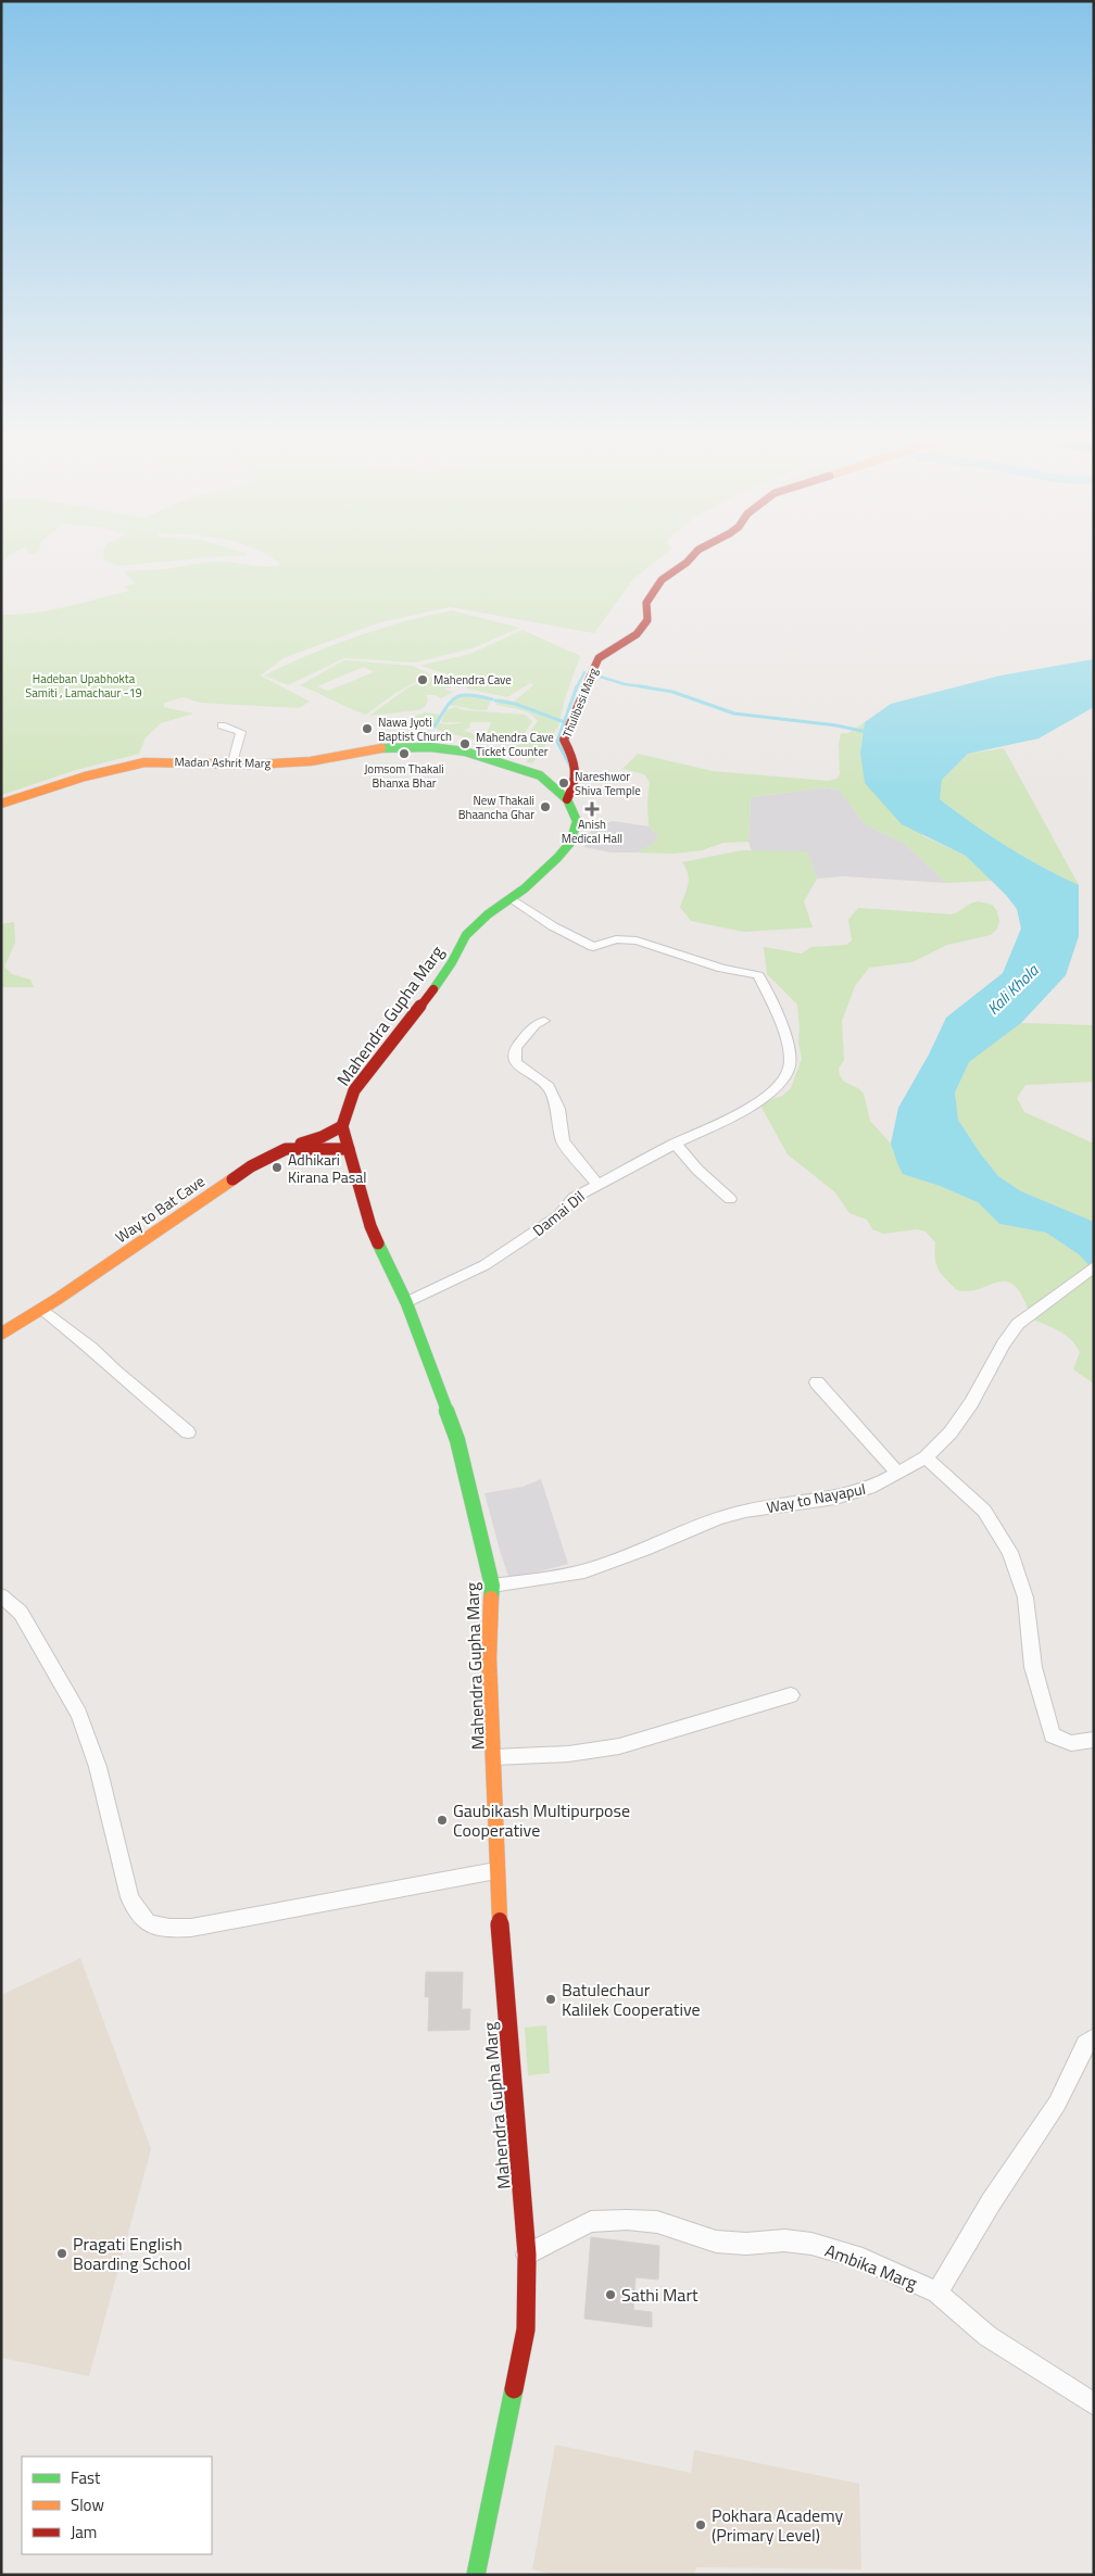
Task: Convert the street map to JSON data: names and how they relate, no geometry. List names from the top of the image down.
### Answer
{
  "streets": {
    "main road": [
      "Thulibesi Marg",
      "Madan Ashrit Marg",
      "Mahendra Gupha Marg",
      "Way to Bat Cave"
    ],
    "street": ["Damai Dil", "Way to Nayapul", "Ambika Marg"]
  },
  "crossings": [
    ["Thulibesi Marg", "Madan Ashrit Marg"],
    ["Thulibesi Marg", "Mahendra Gupha Marg"],
    ["Madan Ashrit Marg", "Mahendra Gupha Marg"],
    ["Mahendra Gupha Marg", "Way to Bat Cave"],
    ["Mahendra Gupha Marg", "Damai Dil"],
    ["Mahendra Gupha Marg", "Way to Nayapul"],
    ["Mahendra Gupha Marg", "Ambika Marg"]
  ],
  "water": ["Kali Khola"],
  "parks": ["Hadeban Upabhokta Samiti , Lamachaur -19"],
  "places": {
    "other": [
      "Mahendra Cave",
      "Nawa Jyoti Baptist Church",
      "Mahendra Cave Ticket Counter",
      "Jomsom Thakali Bhanxa Bhar",
      "Nareshwor Shiva Temple",
      "New Thakali Bhaancha Ghar",
      "Adhikari Kirana Pasal",
      "Gaubikash Multipurpose Cooperative",
      "Batulechaur Kalilek Cooperative",
      "Pragati English Boarding School",
      "Sathi Mart",
      "Pokhara Academy (Primary Level)"
    ],
    "health": ["Anish Medical Hall"]
  },
  "legend": ["Fast", "Slow", "Jam"]
}
